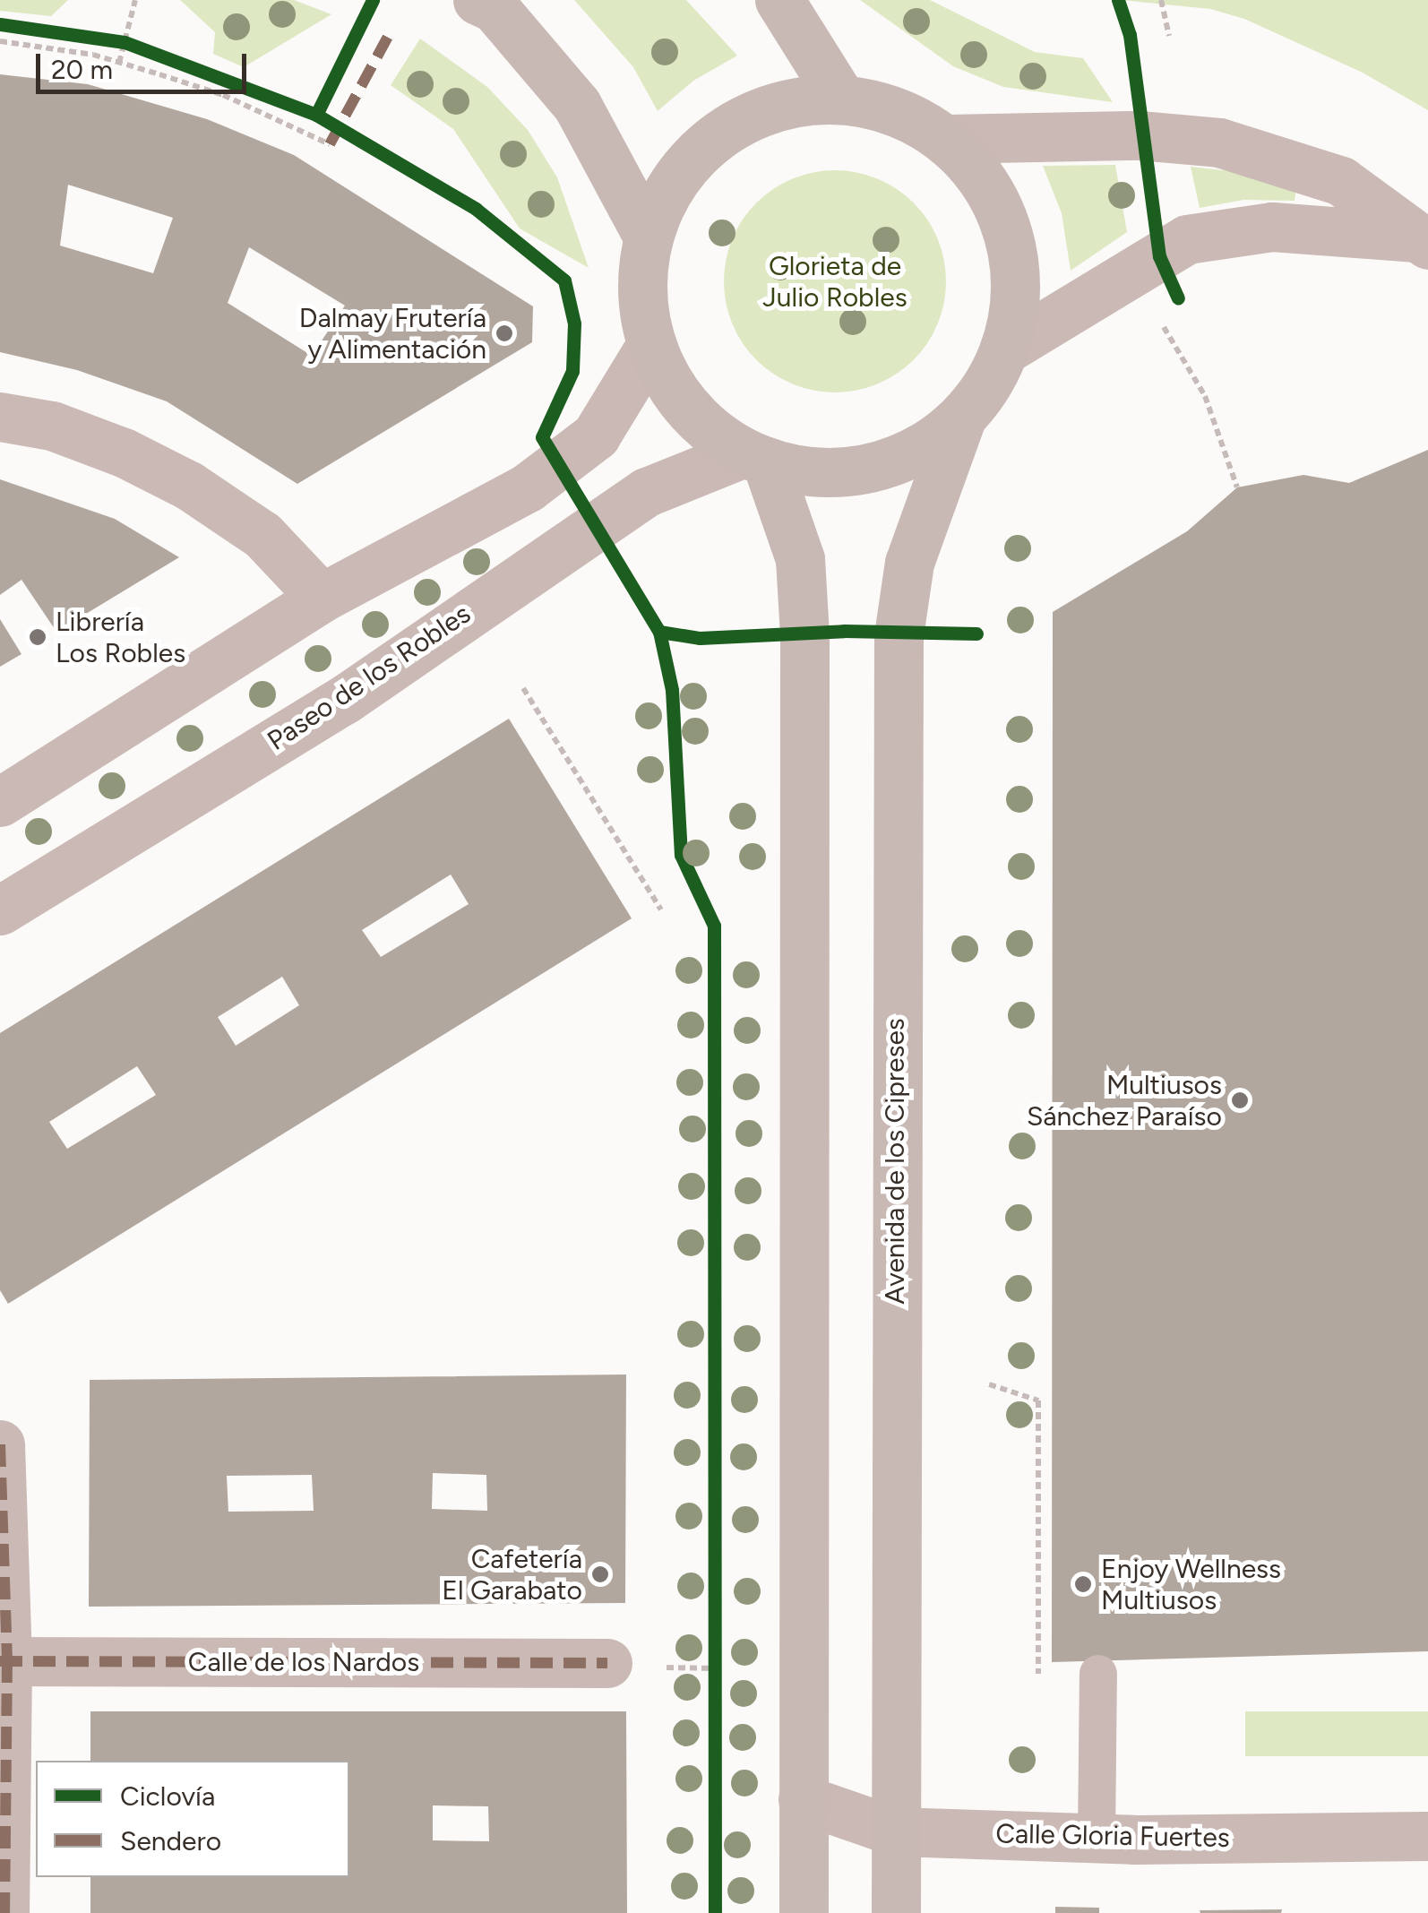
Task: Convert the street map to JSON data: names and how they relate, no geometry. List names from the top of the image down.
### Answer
{
  "streets": {
    "main road": ["Avenida de los Cipreses"],
    "street": ["Paseo de los Robles", "Calle de los Nardos", "Calle Gloria Fuertes"]
  },
  "crossings": [
    ["Avenida de los Cipreses", "Calle Gloria Fuertes"]
  ],
  "parks": ["Glorieta de Julio Robles"],
  "places": [
    "Dalmay Frutería y Alimentación",
    "Librería Los Robles",
    "Multiusos Sánchez Paraíso",
    "Cafetería El Garabato",
    "Enjoy Wellness Multiusos"
  ],
  "legend": ["Ciclovía", "Sendero"],
  "scale_bar": "20 m"
}
